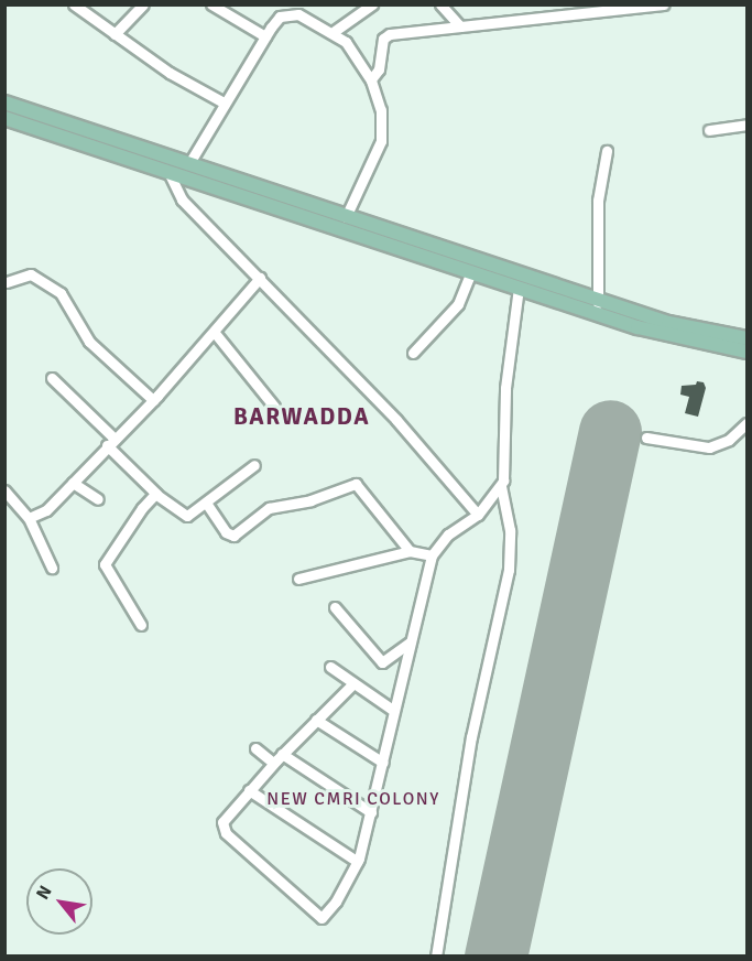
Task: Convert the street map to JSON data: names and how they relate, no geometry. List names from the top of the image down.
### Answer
{
  "districts": ["BARWADDA", "NEW CMRI COLONY"],
  "north": "top left"
}
